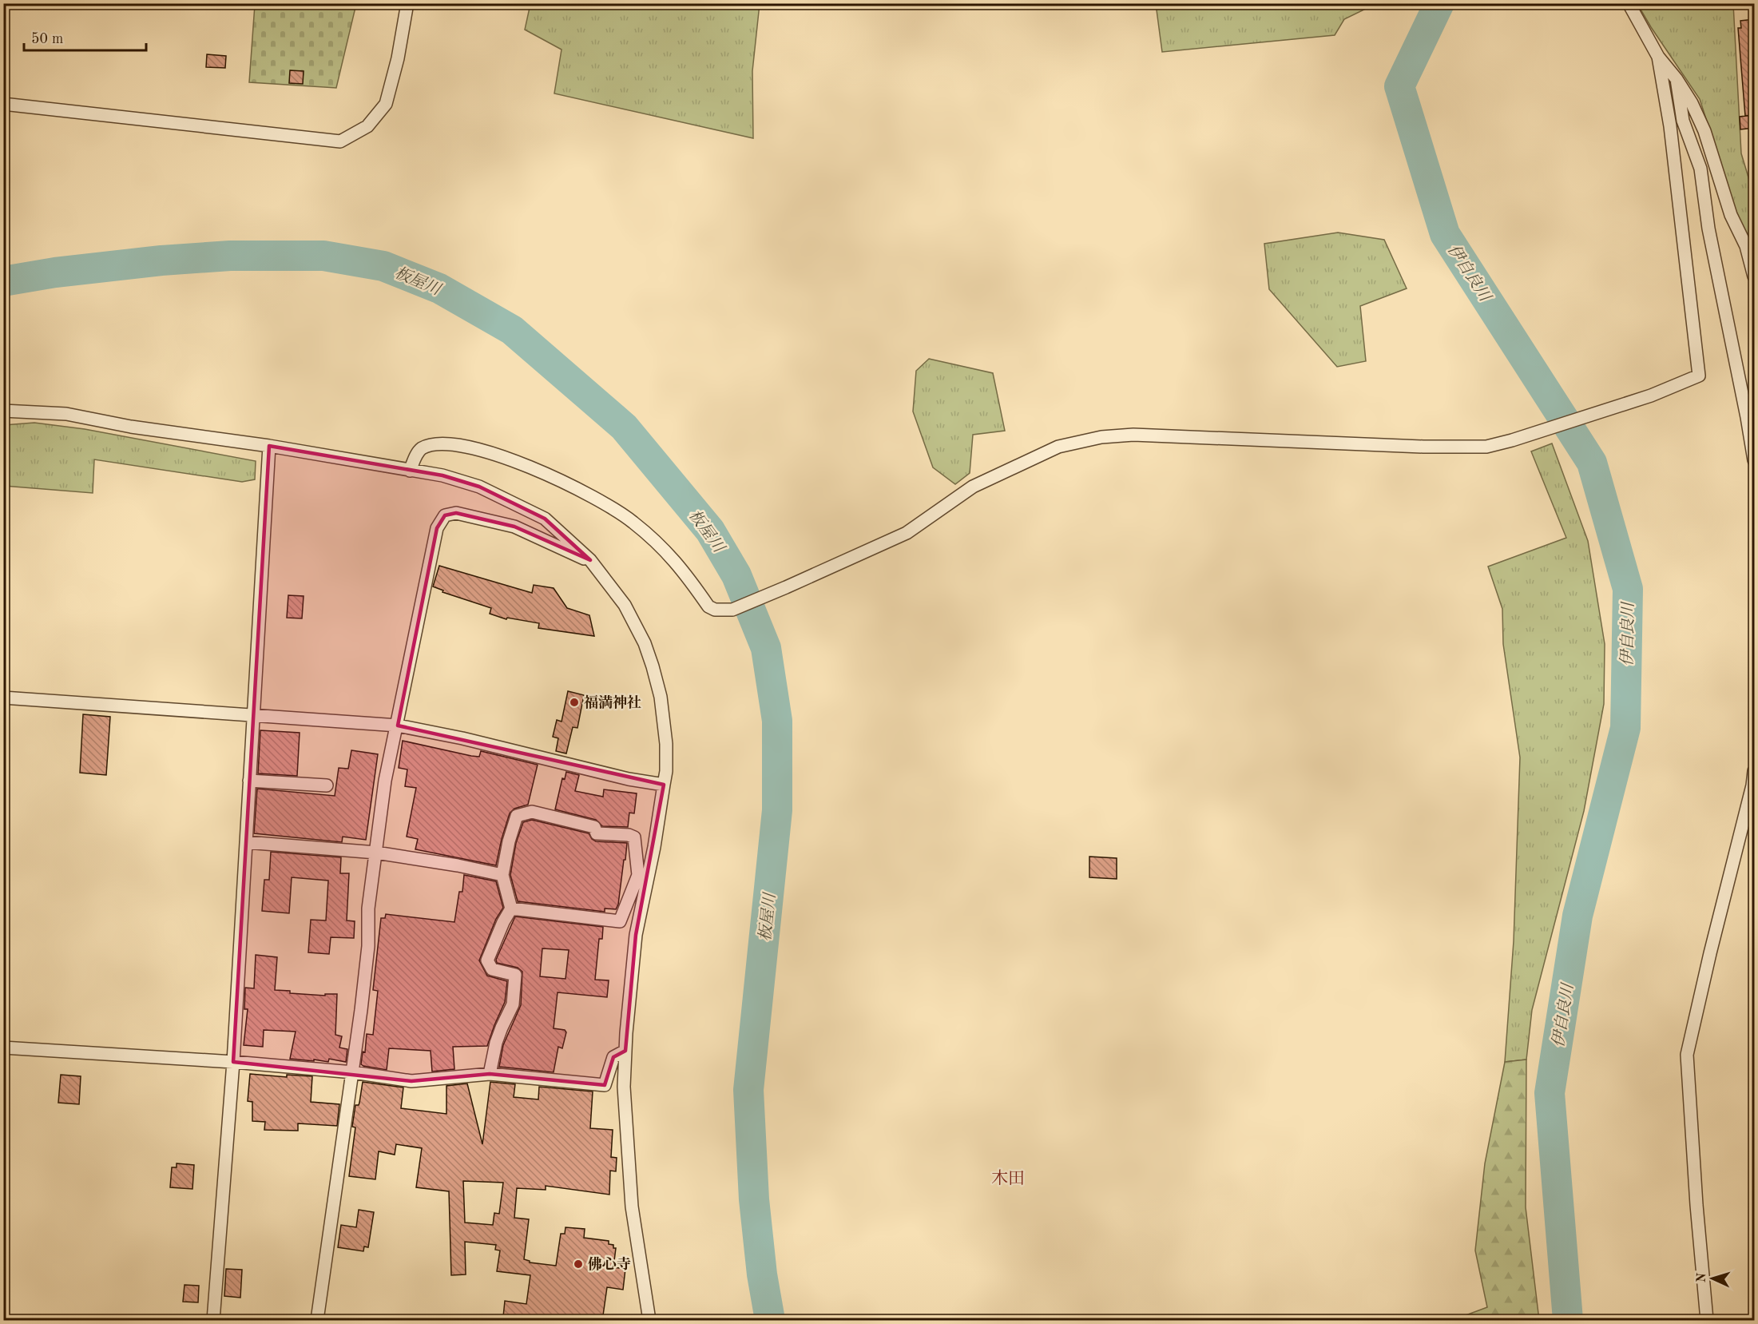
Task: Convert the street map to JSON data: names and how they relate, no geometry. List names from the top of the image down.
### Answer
{
  "districts": ["木田"],
  "water": ["伊自良川", "板屋川"],
  "places": ["福満神社", "佛心寺"],
  "scale_bar": "50 m",
  "north": "left"
}
